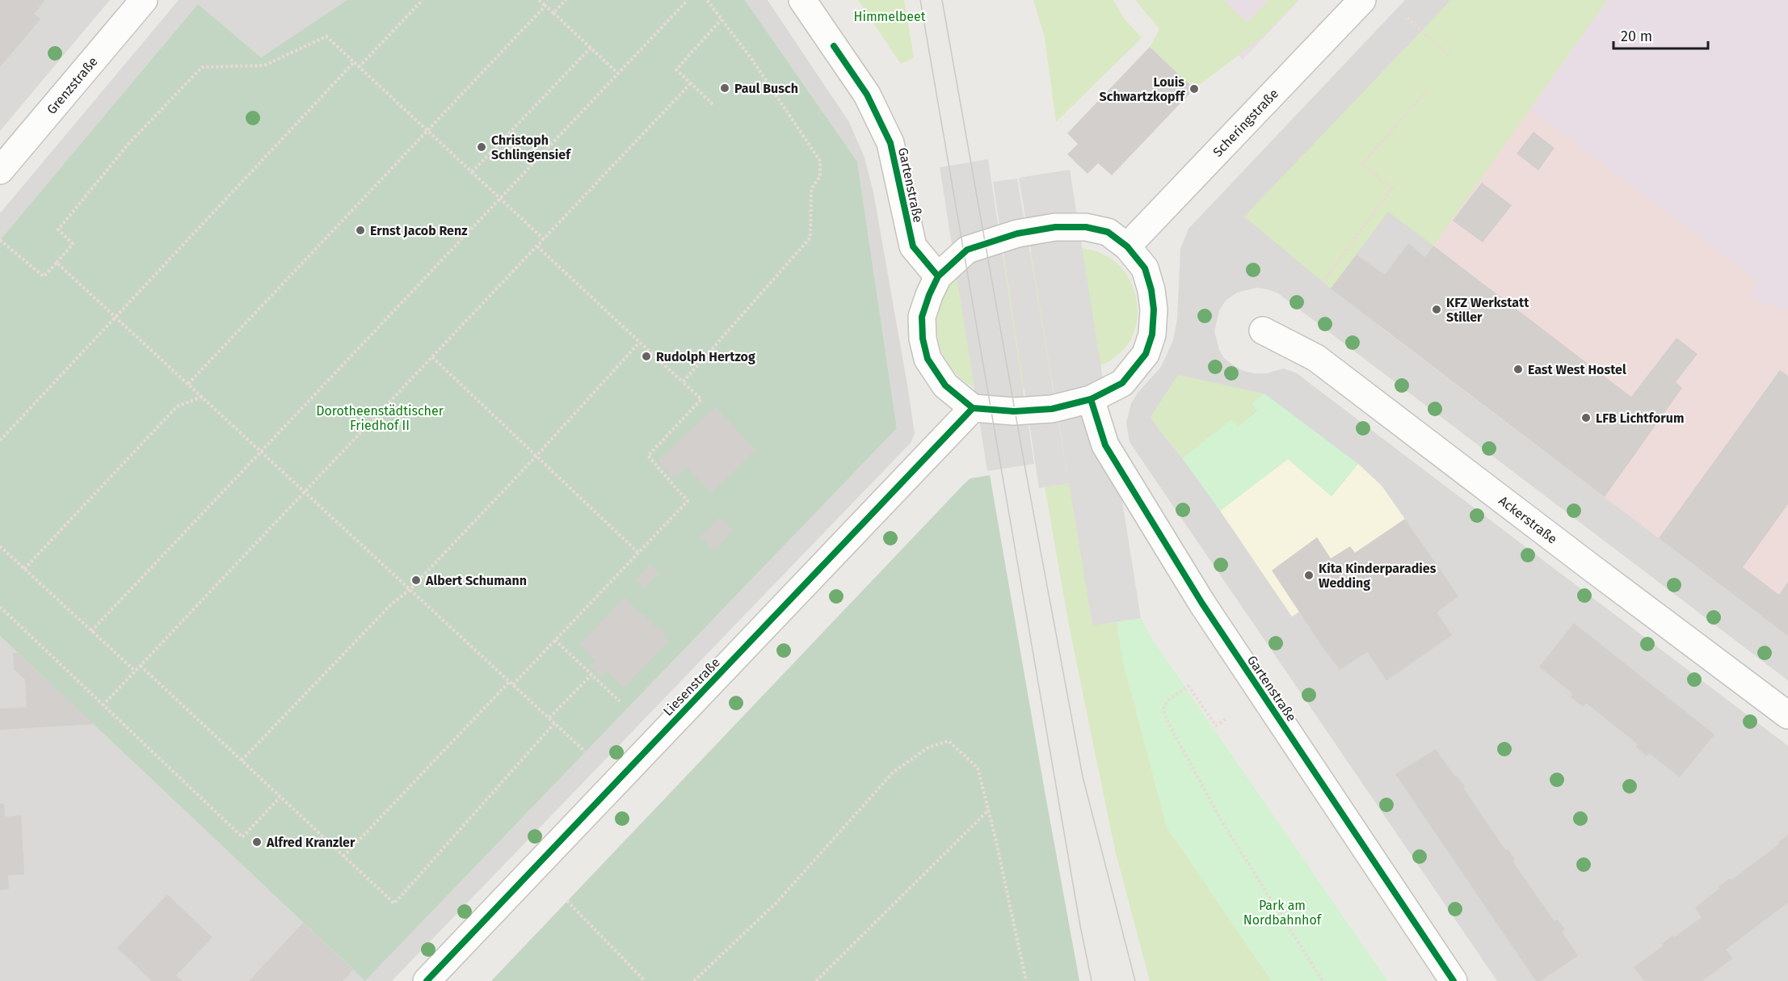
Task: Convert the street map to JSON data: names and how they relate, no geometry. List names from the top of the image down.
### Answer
{
  "streets": {
    "street": [
      "Grenzstraße",
      "Scheringstraße",
      "Gartenstraße",
      "Ackerstraße",
      "Liesenstraße"
    ]
  },
  "parks": ["Himmelbeet", "Dorotheenstädtischer Friedhof II", "Park am Nordbahnhof"],
  "places": [
    "Paul Busch",
    "Louis Schwartzkopff",
    "Christoph Schlingensief",
    "Ernst Jacob Renz",
    "KFZ Werkstatt Stiller",
    "Rudolph Hertzog",
    "East West Hostel",
    "LFB Lichtforum",
    "Kita Kinderparadies Wedding",
    "Albert Schumann",
    "Alfred Kranzler"
  ],
  "scale_bar": "20 m"
}
